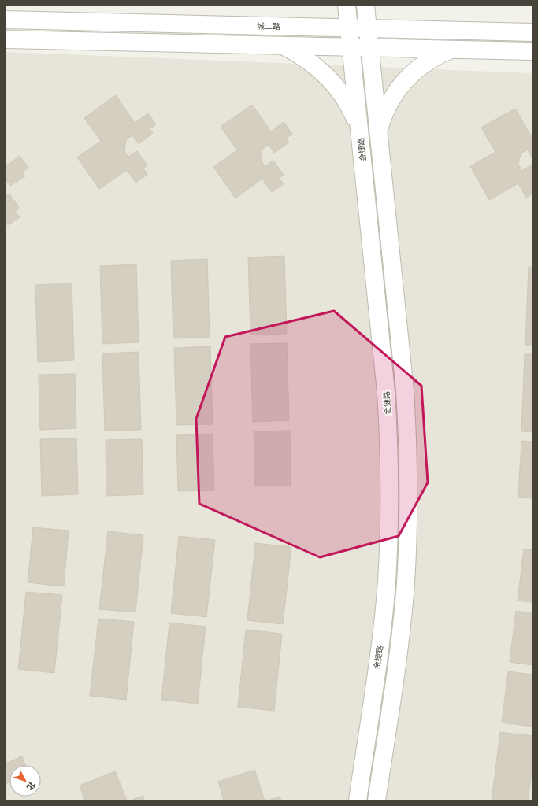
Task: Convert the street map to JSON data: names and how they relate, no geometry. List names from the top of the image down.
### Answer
{
  "streets": {
    "street": ["城二路", "金捷路"]
  },
  "crossings": [
    ["城二路", "金捷路"]
  ],
  "north": "bottom right"
}
